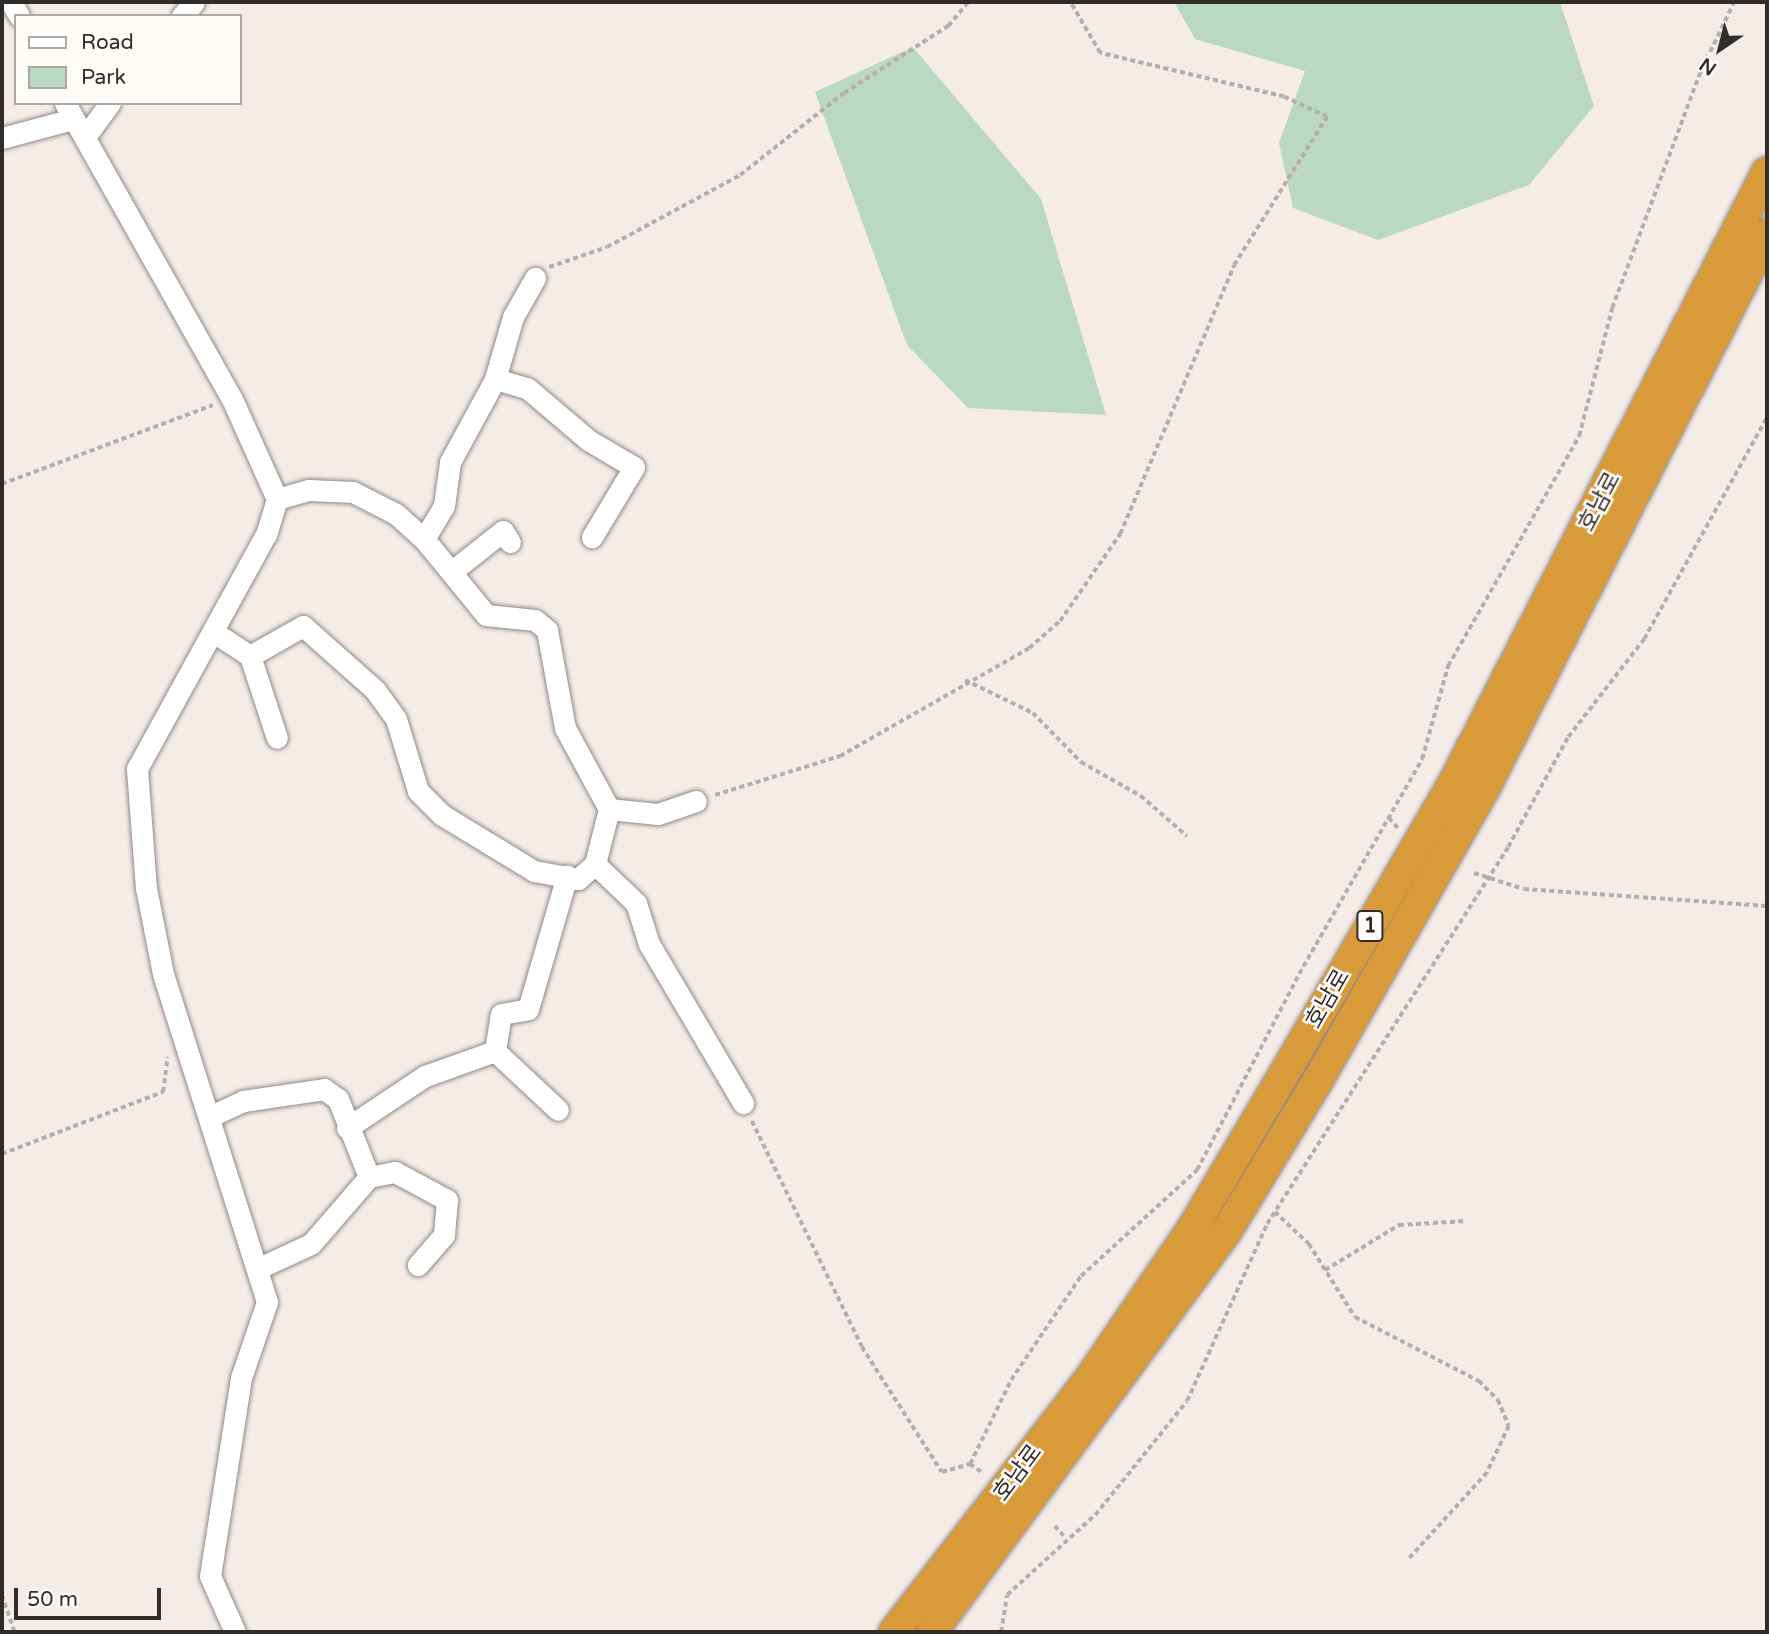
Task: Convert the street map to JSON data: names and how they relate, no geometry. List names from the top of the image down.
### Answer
{
  "streets": {
    "highway": ["호남로", "1"]
  },
  "legend": ["Road", "Park"],
  "scale_bar": "50 m",
  "north": "bottom left"
}
